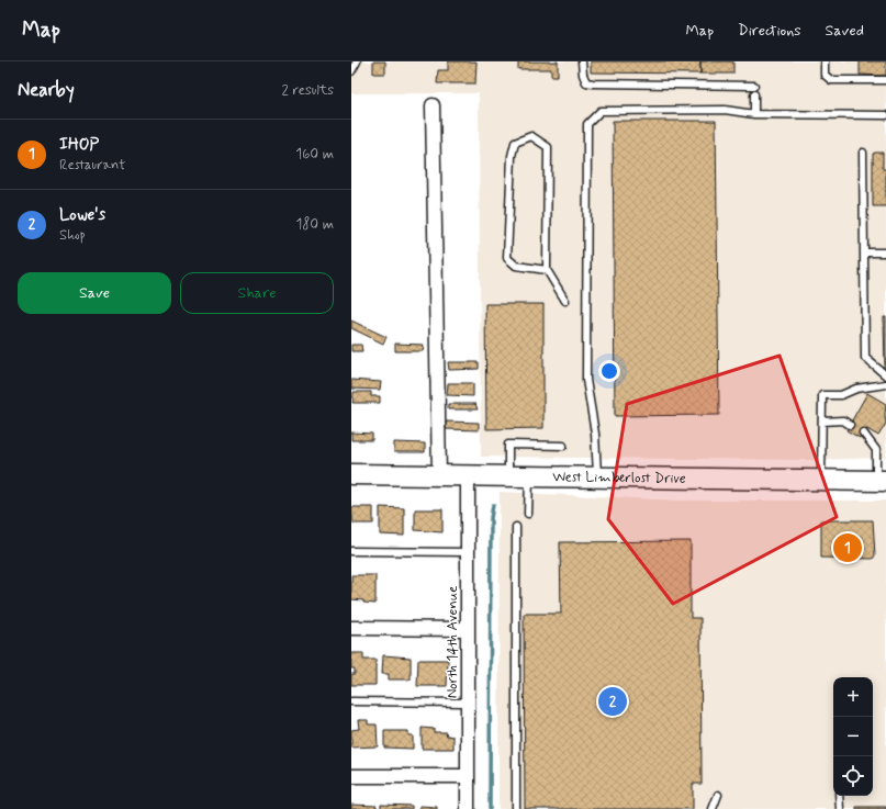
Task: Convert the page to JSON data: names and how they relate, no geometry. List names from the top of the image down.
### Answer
{
  "streets": {
    "street": ["West Limberlost Drive", "North 14th Avenue"]
  },
  "crossings": [
    ["West Limberlost Drive", "North 14th Avenue"]
  ],
  "page": {
    "header": "Map",
    "nav": ["Map", "Directions", "Saved"],
    "heading": ["Nearby", "2 results"],
    "list": [
      {
        "mark": "1",
        "name": "IHOP",
        "note": "Restaurant",
        "value": "160 m"
      },
      {
        "mark": "2",
        "name": "Lowe's",
        "note": "Shop",
        "value": "180 m"
      }
    ],
    "buttons": ["Save", "Share"],
    "pins": ["1", "2"],
    "map_buttons": ["+", "−"]
  }
}
